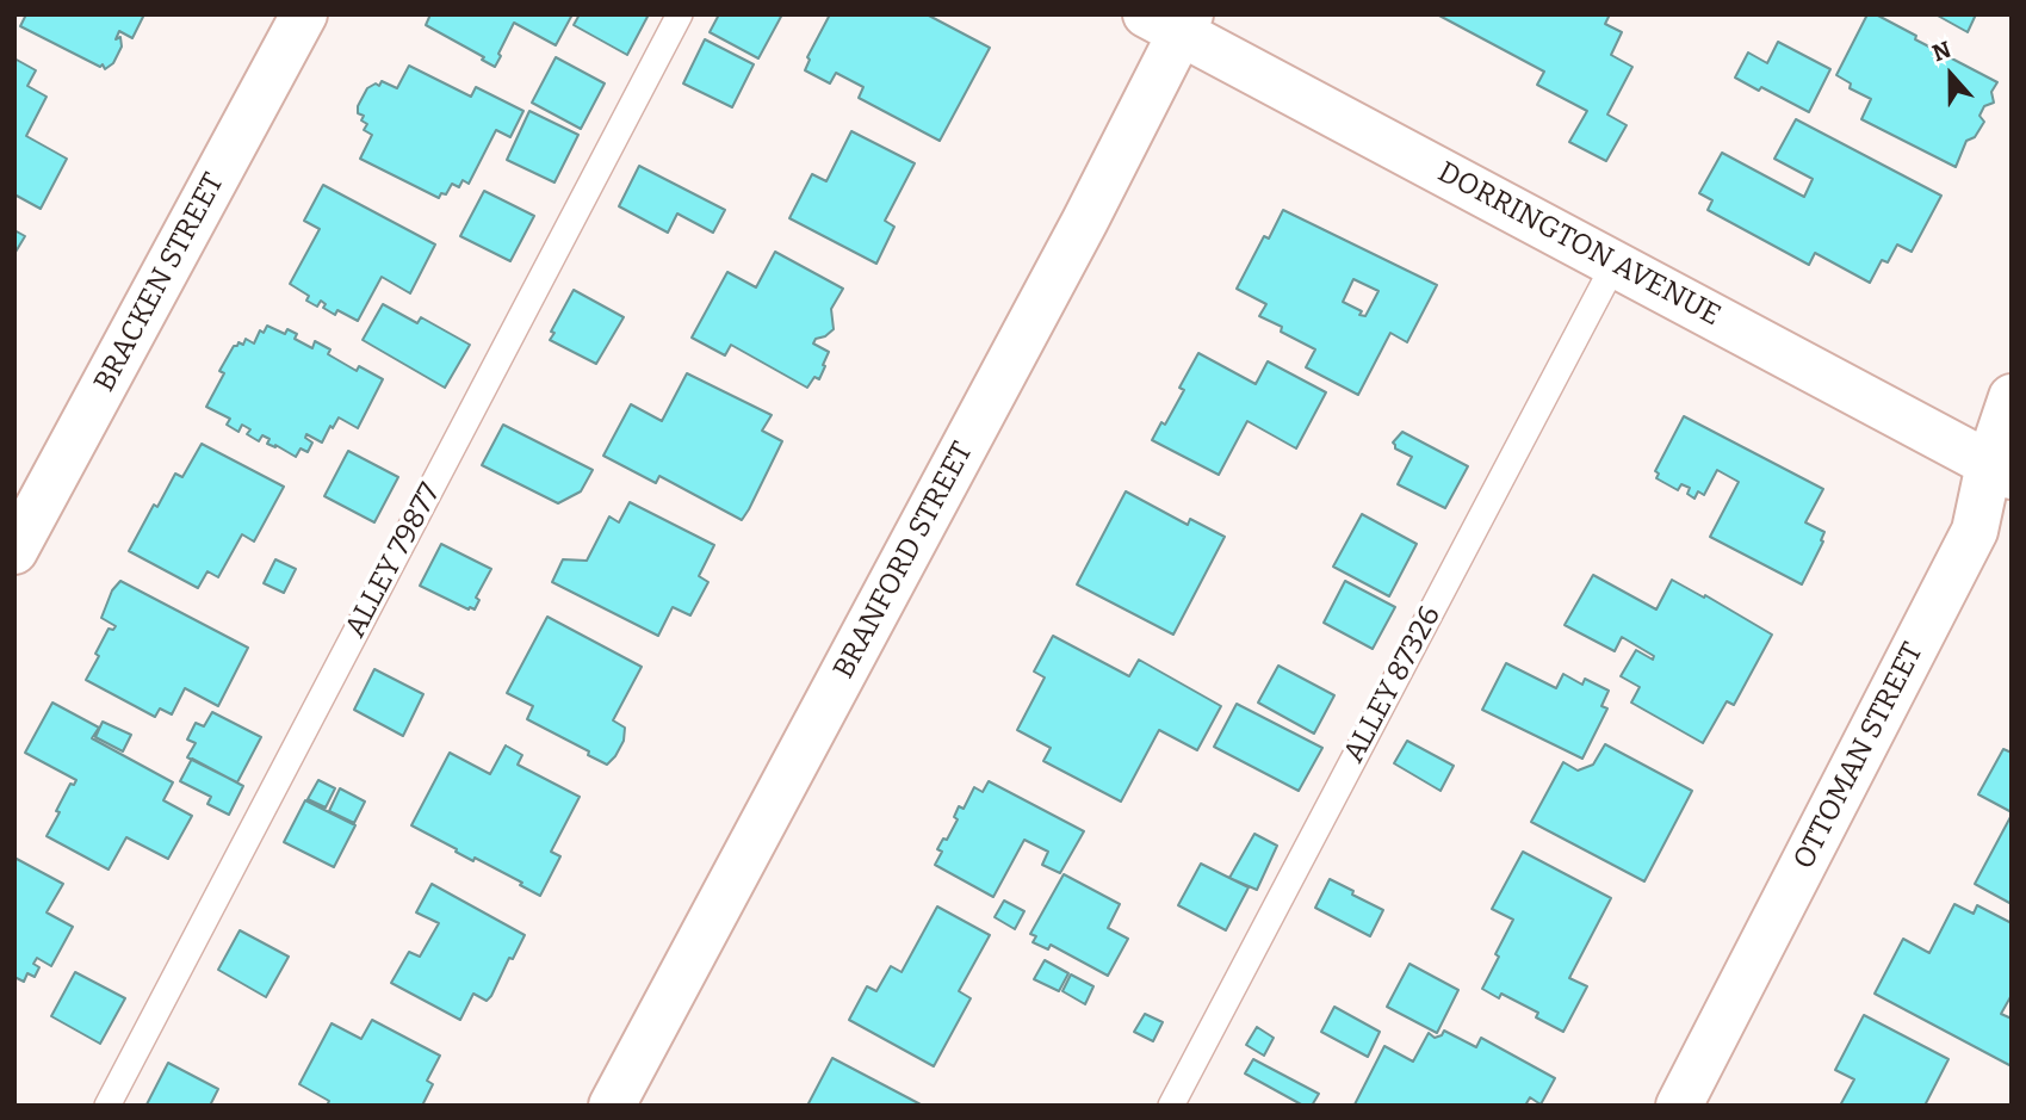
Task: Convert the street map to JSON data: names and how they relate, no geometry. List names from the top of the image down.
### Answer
{
  "streets": {
    "street": [
      "DORRINGTON AVENUE",
      "BRACKEN STREET",
      "BRANFORD STREET",
      "OTTOMAN STREET"
    ],
    "lane": ["ALLEY 79877", "ALLEY 87326"]
  },
  "crossings": [
    ["DORRINGTON AVENUE", "BRANFORD STREET"],
    ["DORRINGTON AVENUE", "ALLEY 87326"],
    ["DORRINGTON AVENUE", "OTTOMAN STREET"]
  ],
  "north": "top"
}
